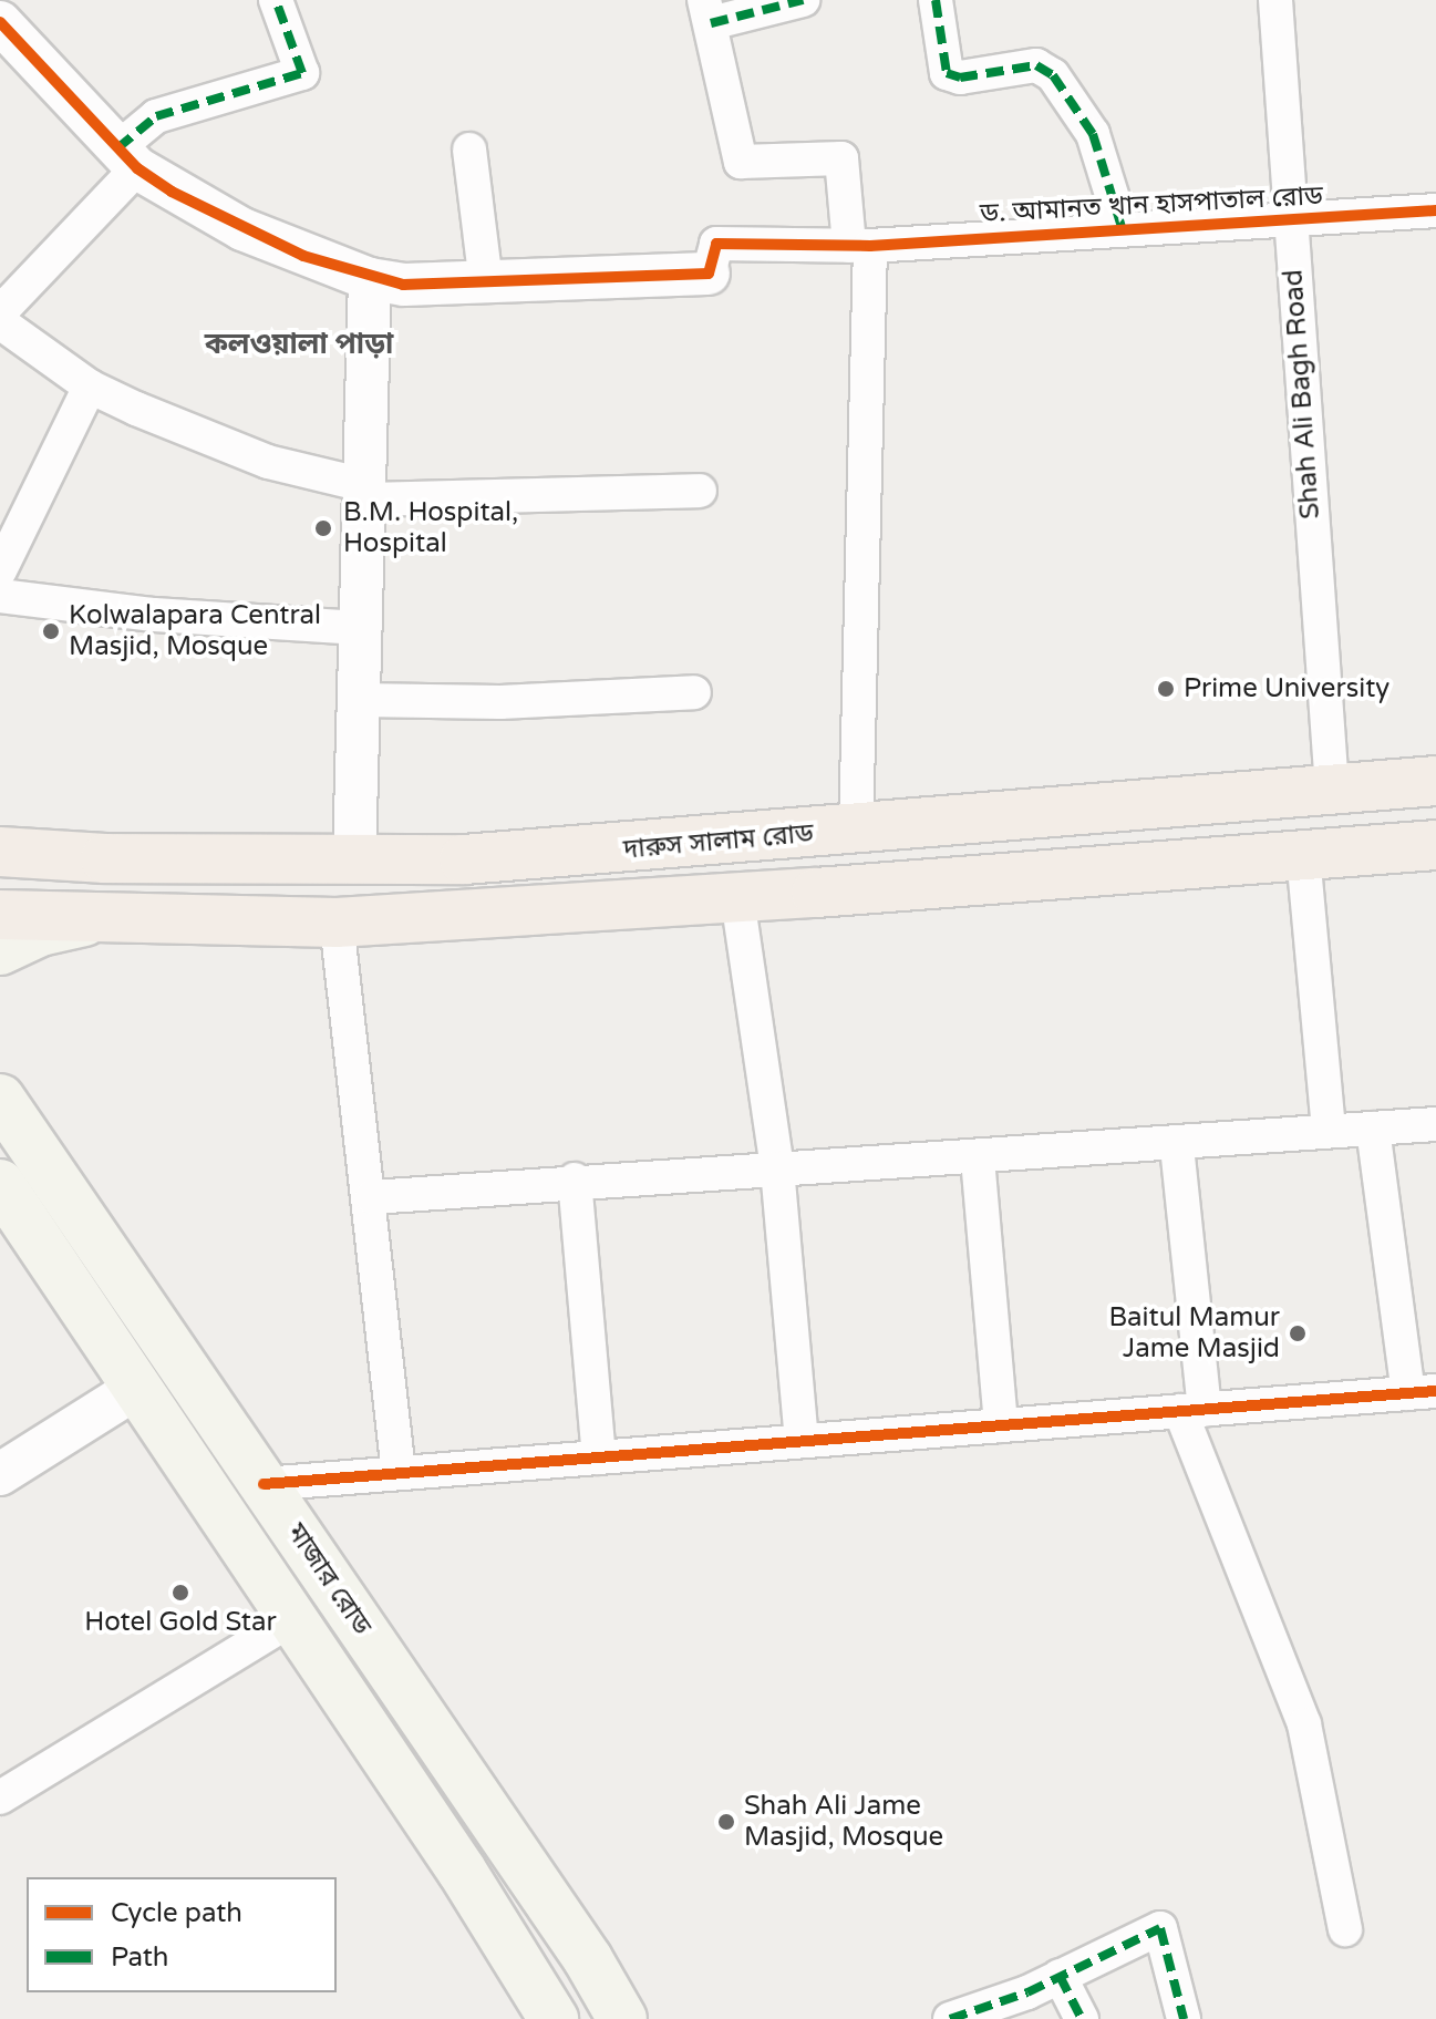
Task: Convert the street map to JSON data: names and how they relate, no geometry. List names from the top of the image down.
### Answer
{
  "streets": {
    "main road": ["দারুস সালাম রোড", "মাজার রোড"],
    "street": ["ড. আমানত খান হাসপাতাল রোড", "Shah Ali Bagh Road"]
  },
  "crossings": [
    ["ড. আমানত খান হাসপাতাল রোড", "Shah Ali Bagh Road"],
    ["Shah Ali Bagh Road", "দারুস সালাম রোড"]
  ],
  "districts": ["কলওয়ালা পাড়া"],
  "places": [
    "B.M. Hospital, Hospital",
    "Kolwalapara Central Masjid, Mosque",
    "Prime University",
    "Baitul Mamur Jame Masjid",
    "Hotel Gold Star",
    "Shah Ali Jame Masjid, Mosque"
  ],
  "legend": ["Cycle path", "Path"]
}
